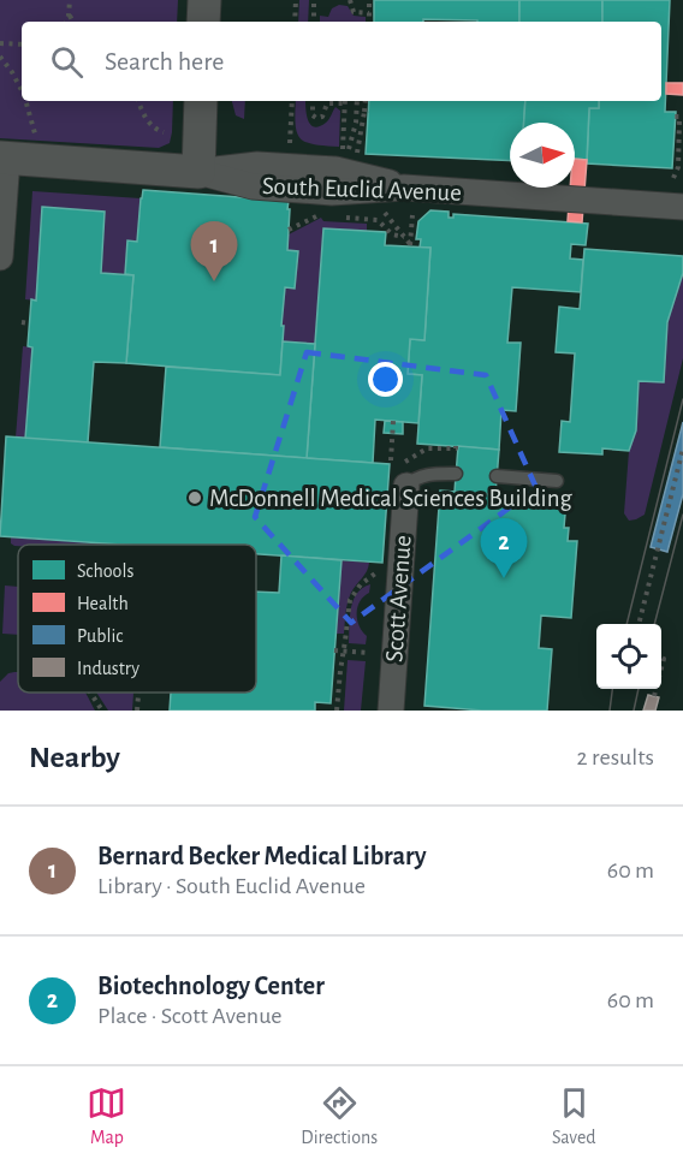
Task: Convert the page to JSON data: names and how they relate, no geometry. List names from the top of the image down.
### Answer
{
  "streets": {
    "street": ["South Euclid Avenue", "Scott Avenue"]
  },
  "places": ["McDonnell Medical Sciences Building"],
  "legend": [
    "Schools",
    "Health",
    "Public",
    "Industry"
  ],
  "north": "right",
  "page": {
    "search": "Search here",
    "pins": ["1", "2"],
    "heading": ["Nearby", "2 results"],
    "list": [
      {
        "mark": "1",
        "name": "Bernard Becker Medical Library",
        "note": "Library · South Euclid Avenue",
        "value": "60 m"
      },
      {
        "mark": "2",
        "name": "Biotechnology Center",
        "note": "Place · Scott Avenue",
        "value": "60 m"
      }
    ],
    "nav": ["Map", "Directions", "Saved"]
  }
}
